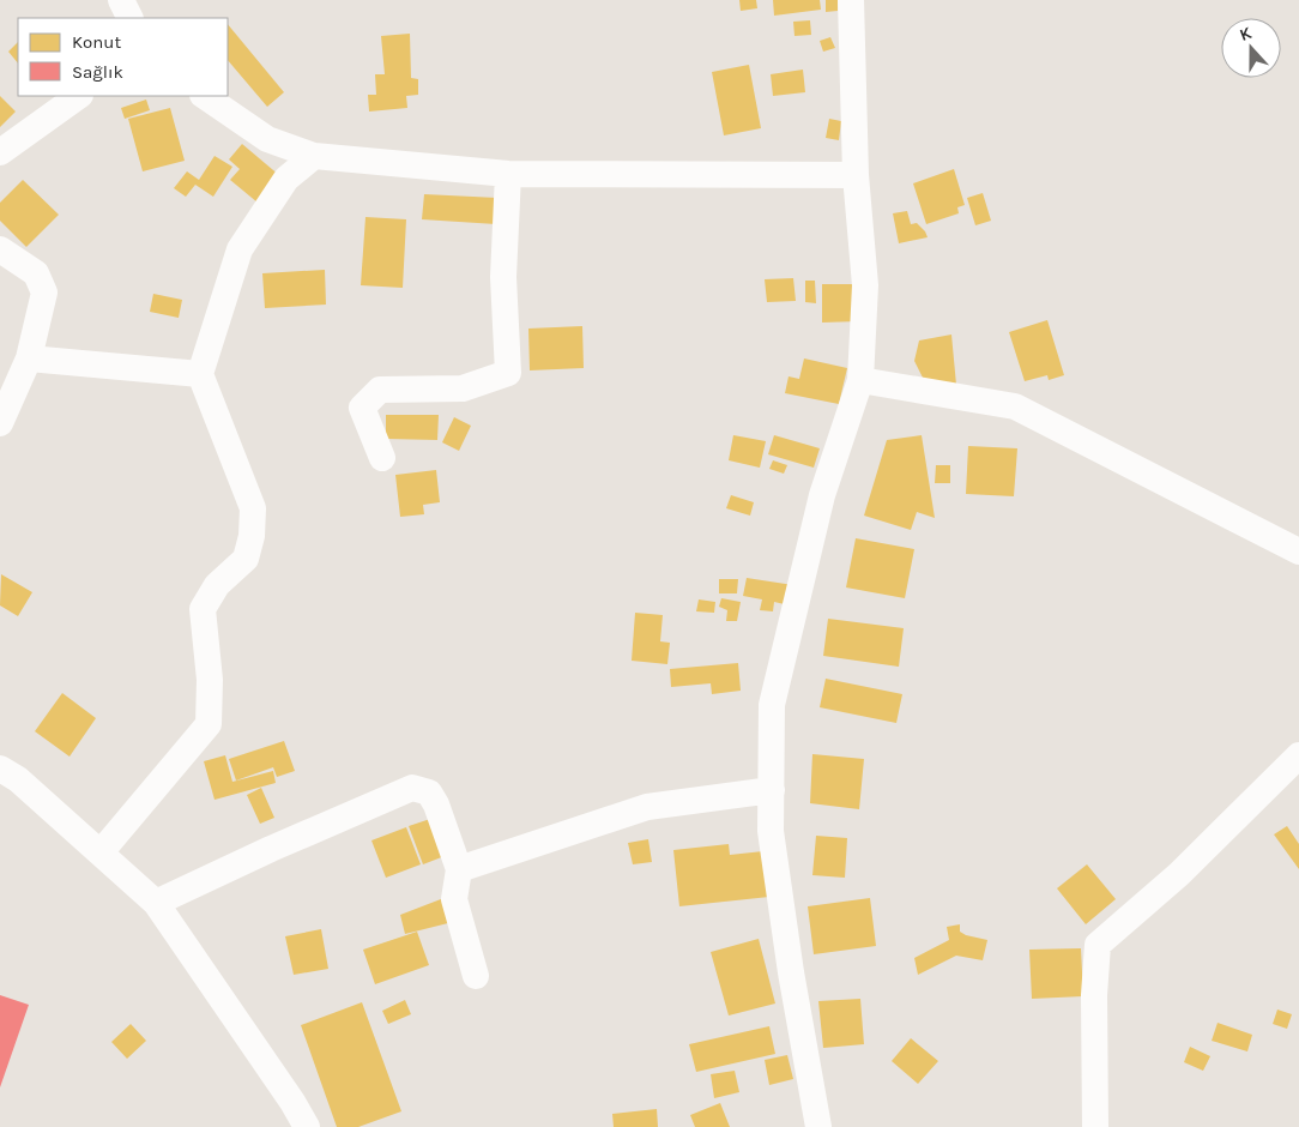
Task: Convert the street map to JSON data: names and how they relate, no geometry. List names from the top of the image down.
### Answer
{
  "legend": ["Konut", "Sağlık"],
  "north": "top"
}
